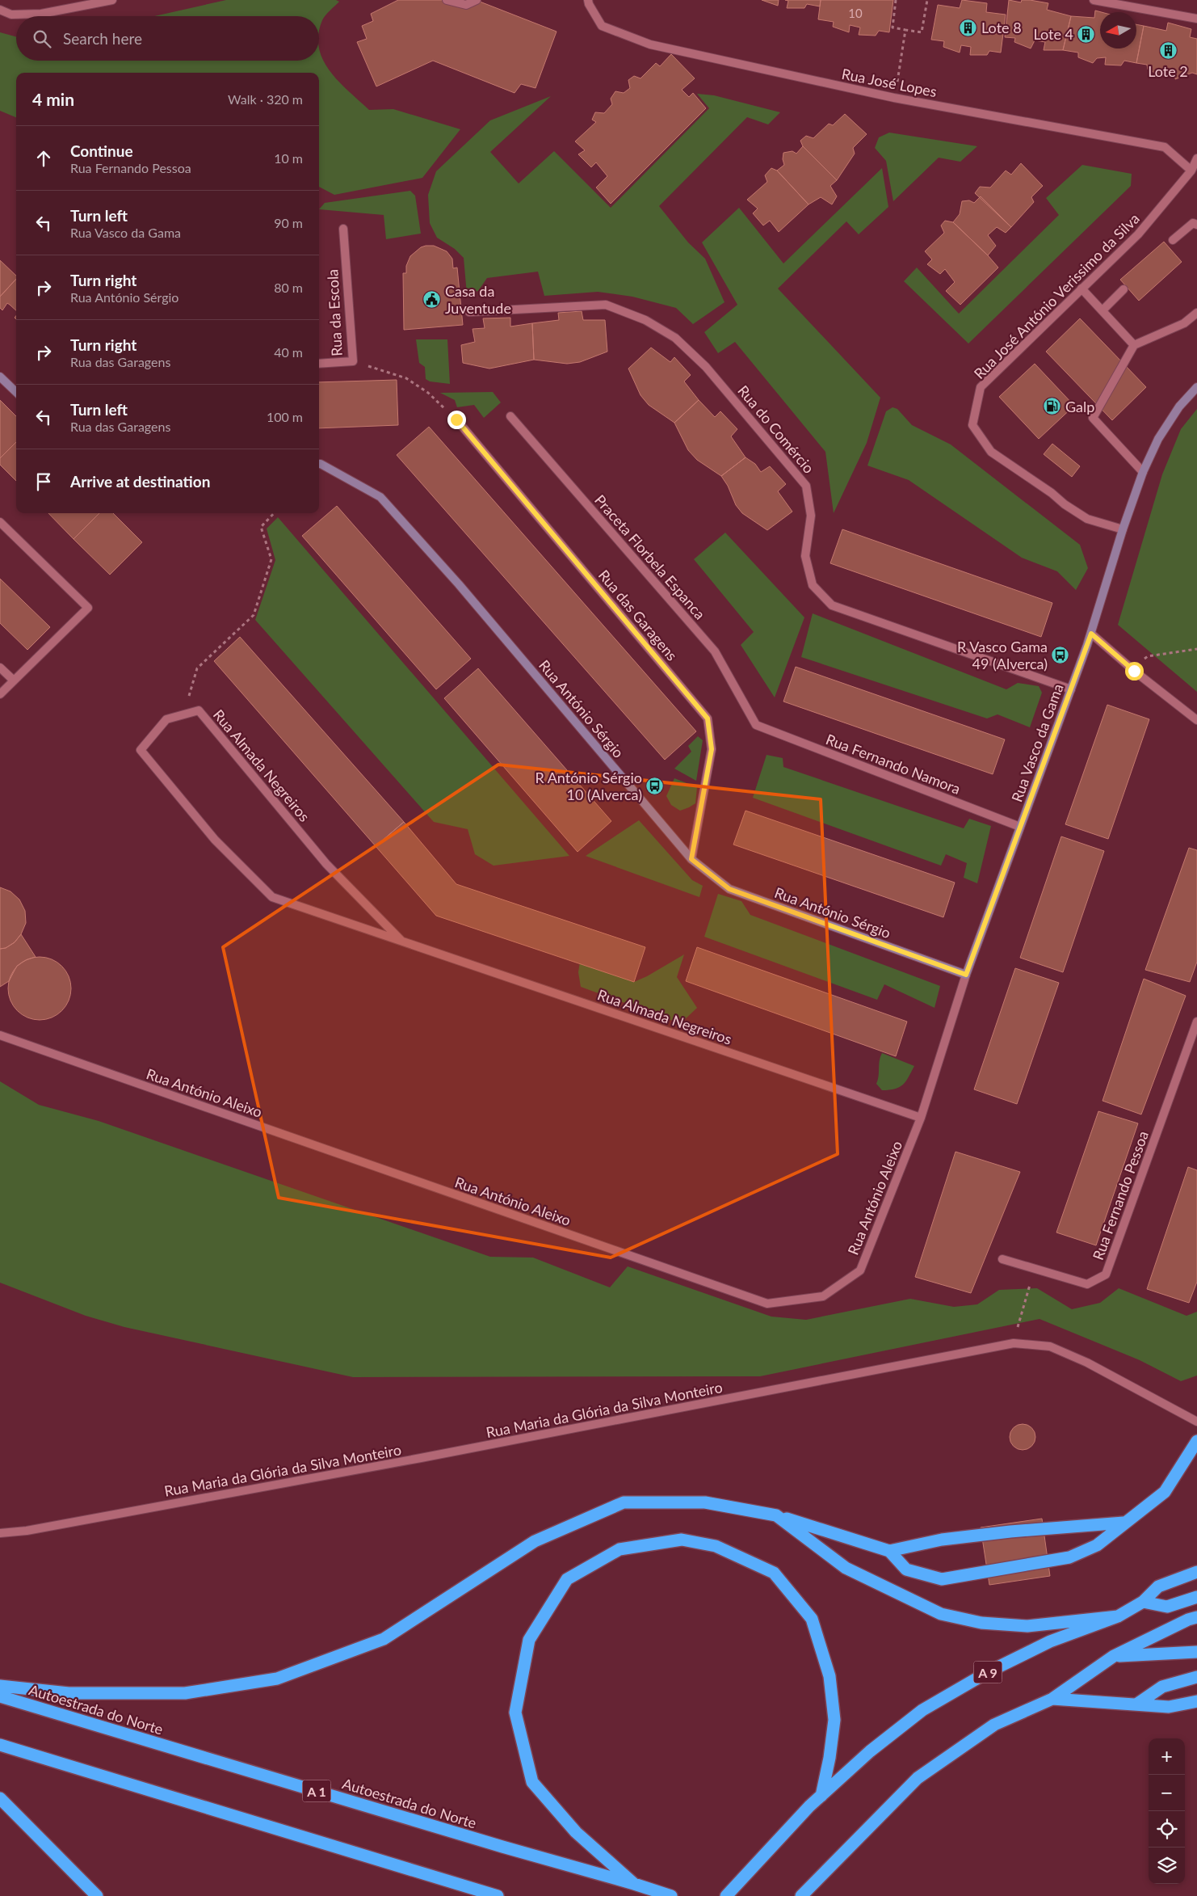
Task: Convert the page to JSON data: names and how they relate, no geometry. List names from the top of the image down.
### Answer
{
  "streets": {
    "highway": ["A 9", "Autoestrada do Norte", "A 1"],
    "main road": ["Rua António Sérgio", "Rua Vasco da Gama"],
    "street": [
      "Rua José Lopes",
      "Rua José António Verissimo da Silva",
      "Rua da Escola",
      "Rua do Comércio",
      "Praceta Florbela Espanca",
      "Rua das Garagens",
      "Rua Fernando Namora",
      "Rua Almada Negreiros",
      "Rua António Aleixo",
      "Rua Fernando Pessoa",
      "Rua Maria da Glória da Silva Monteiro"
    ]
  },
  "crossings": [
    ["Rua José Lopes", "Rua José António Verissimo da Silva"],
    ["Rua José António Verissimo da Silva", "Rua Vasco da Gama"],
    ["Rua do Comércio", "Rua Vasco da Gama"],
    ["Praceta Florbela Espanca", "Rua Fernando Namora"],
    ["Rua das Garagens", "Rua António Sérgio"],
    ["Rua António Sérgio", "Rua Vasco da Gama"],
    ["Rua Vasco da Gama", "Rua Fernando Namora"],
    ["Rua Vasco da Gama", "Rua Almada Negreiros"],
    ["Rua Vasco da Gama", "Rua António Aleixo"],
    ["Rua Almada Negreiros", "Rua António Aleixo"]
  ],
  "places": {
    "building": ["Lote 8", "Lote 4", "Lote 2"],
    "public building": ["Casa da Juventude"],
    "fuel station": ["Galp"],
    "bus stop": ["R Vasco Gama 49 (Alverca)", "R António Sérgio 10 (Alverca)"]
  },
  "house_numbers": ["10"],
  "north": "left",
  "page": {
    "search": "Search here",
    "heading": ["4 min", "Walk · 320 m"],
    "list": [
      ["Continue", "Rua Fernando Pessoa", "10 m"],
      ["Turn left", "Rua Vasco da Gama", "90 m"],
      ["Turn right", "Rua António Sérgio", "80 m"],
      ["Turn right", "Rua das Garagens", "40 m"],
      ["Turn left", "Rua das Garagens", "100 m"],
      "Arrive at destination"
    ],
    "map_buttons": ["+", "−"]
  }
}
